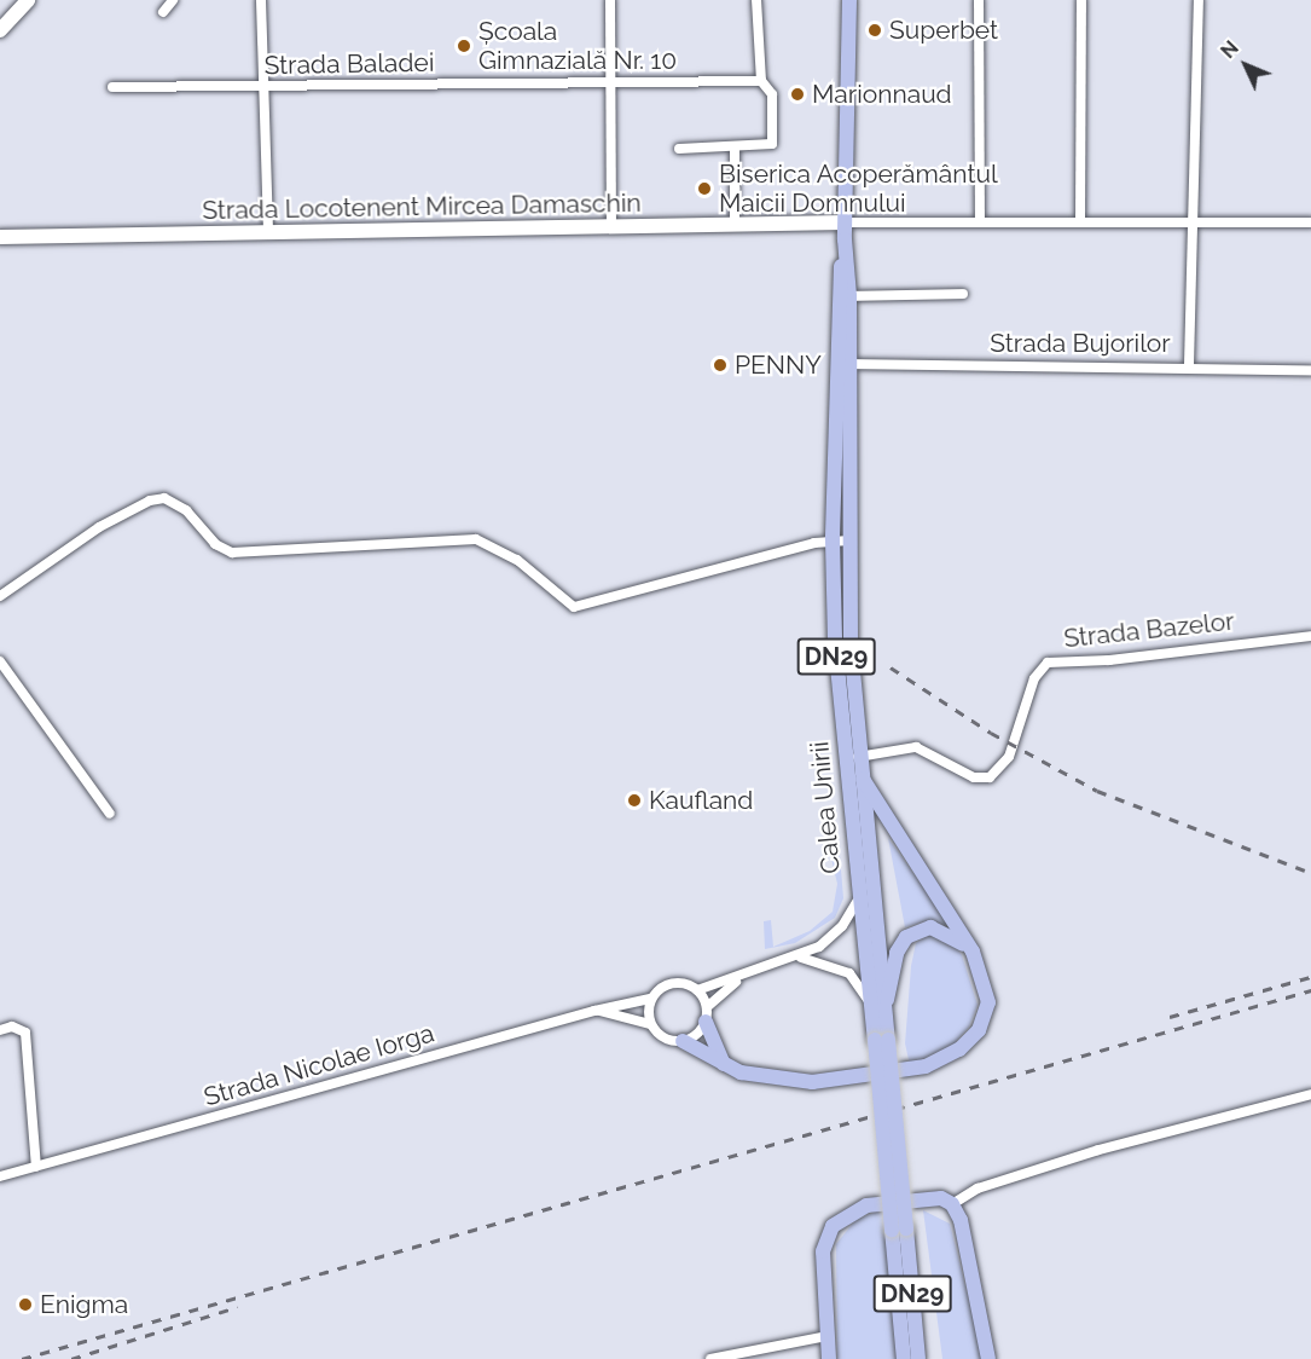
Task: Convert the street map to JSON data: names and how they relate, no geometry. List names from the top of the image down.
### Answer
{
  "streets": {
    "main road": ["DN29", "Calea Unirii"],
    "street": [
      "Strada Baladei",
      "Strada Locotenent Mircea Damaschin",
      "Strada Bujorilor",
      "Strada Bazelor",
      "Strada Nicolae Iorga"
    ]
  },
  "crossings": [
    ["Strada Locotenent Mircea Damaschin", "Calea Unirii"],
    ["Strada Bujorilor", "Calea Unirii"],
    ["Strada Bazelor", "Calea Unirii"],
    ["Calea Unirii", "Strada Nicolae Iorga"]
  ],
  "places": [
    "Superbet",
    "Școala Gimnazială Nr. 10",
    "Marionnaud",
    "Biserica Acoperământul Maicii Domnului",
    "PENNY",
    "Kaufland",
    "Enigma"
  ],
  "north": "top left"
}
